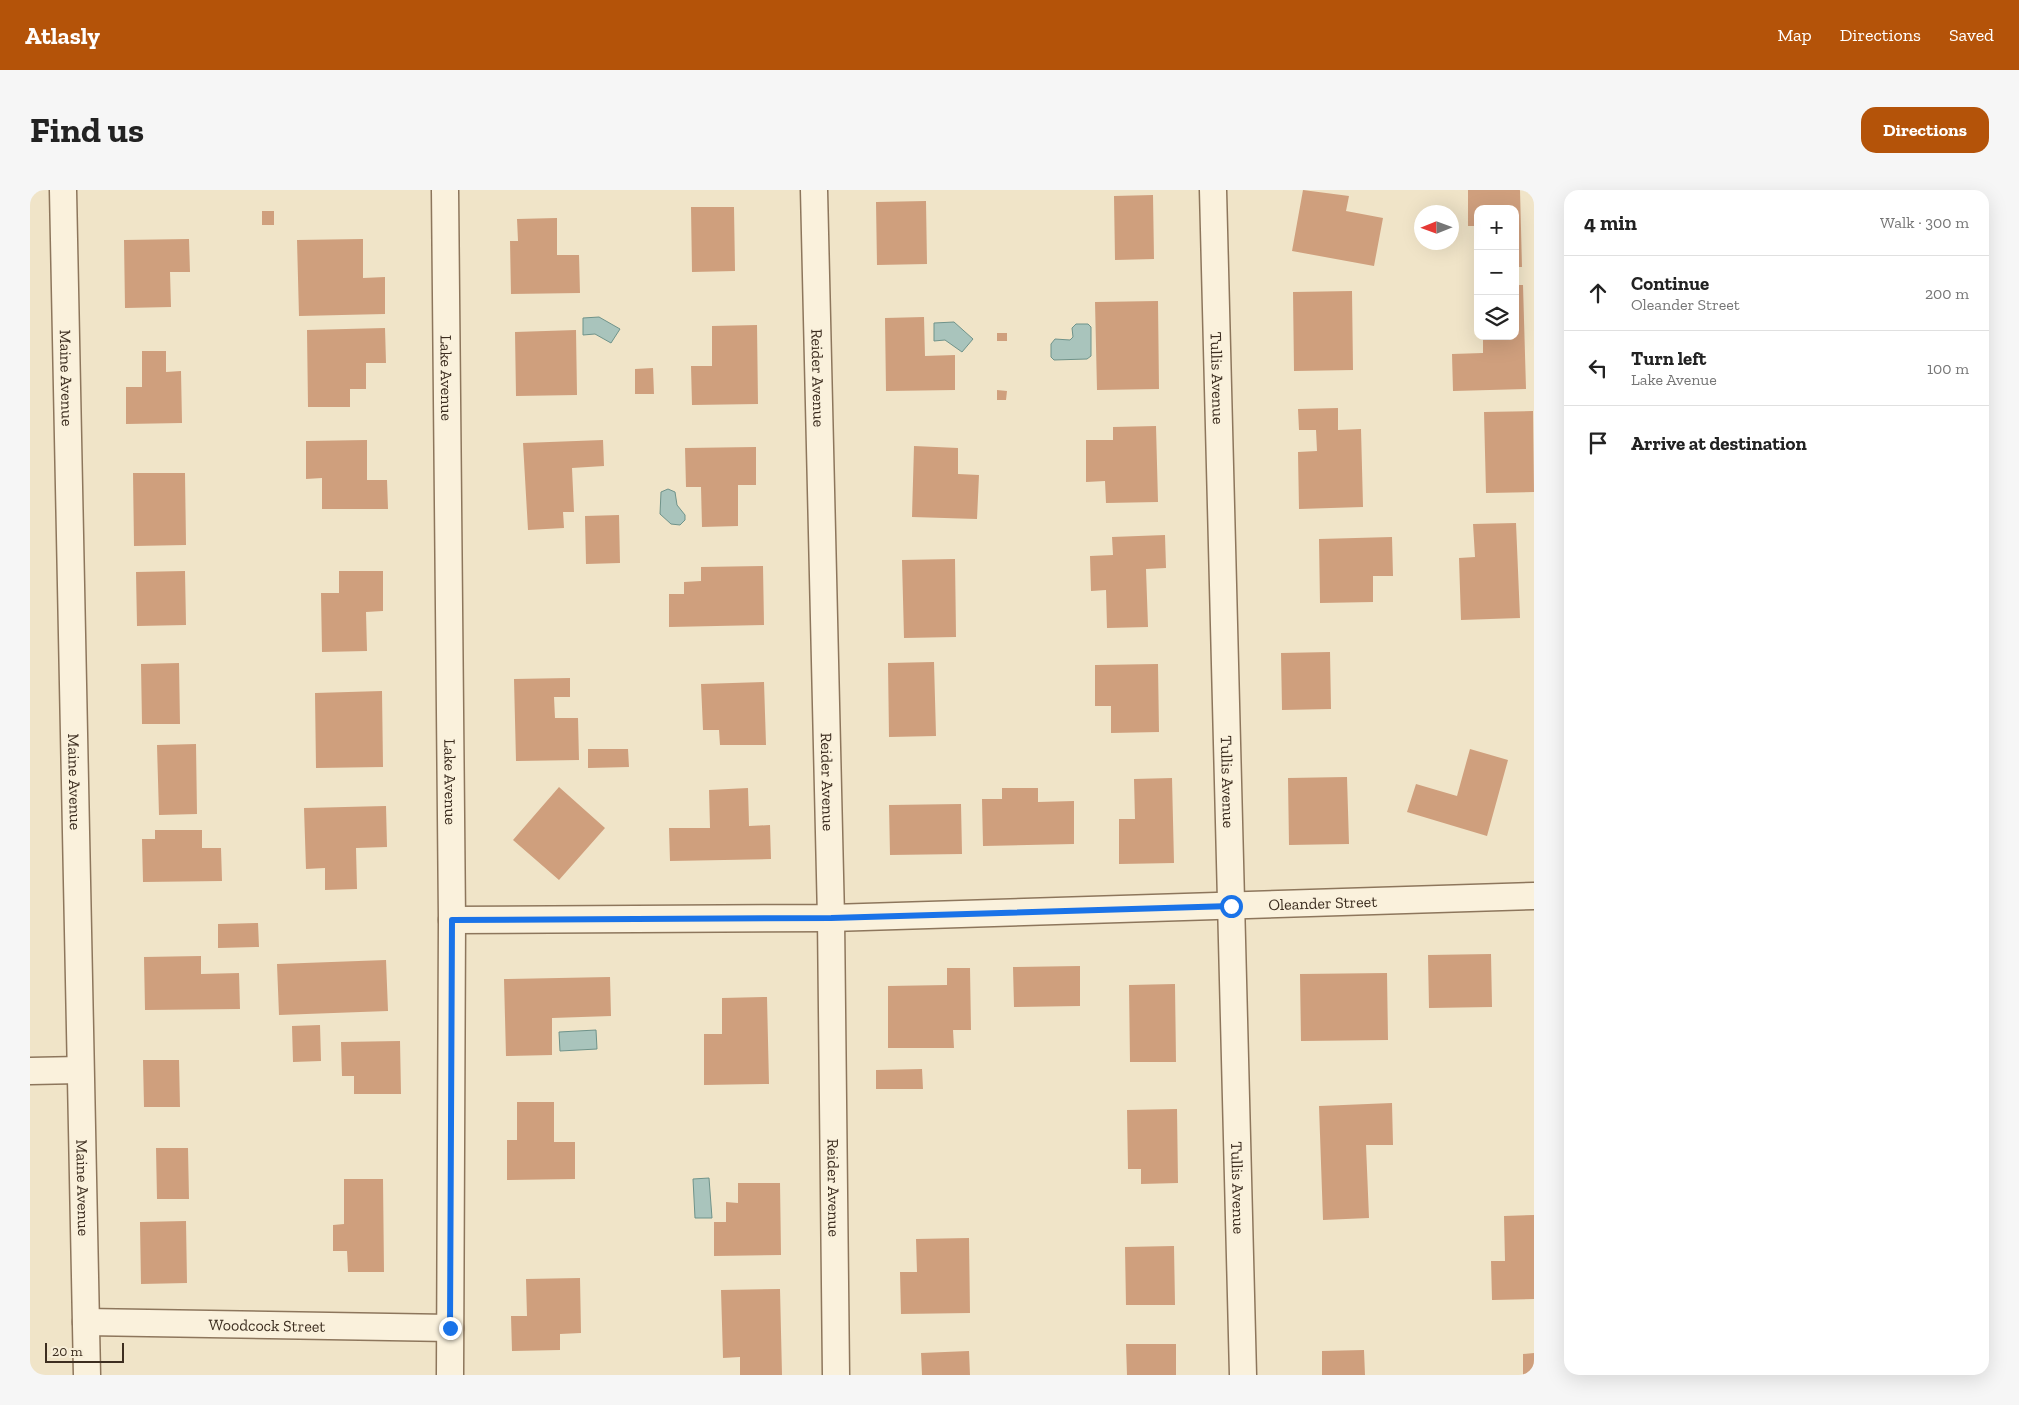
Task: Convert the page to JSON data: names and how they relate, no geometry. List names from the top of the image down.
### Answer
{
  "streets": {
    "street": [
      "Maine Avenue",
      "Lake Avenue",
      "Reider Avenue",
      "Tullis Avenue",
      "Oleander Street",
      "Woodcock Street"
    ]
  },
  "crossings": [
    ["Maine Avenue", "Woodcock Street"],
    ["Lake Avenue", "Oleander Street"],
    ["Lake Avenue", "Woodcock Street"],
    ["Reider Avenue", "Oleander Street"],
    ["Tullis Avenue", "Oleander Street"]
  ],
  "scale_bar": "20 m",
  "north": "left",
  "page": {
    "header": "Atlasly",
    "nav": ["Map", "Directions", "Saved"],
    "buttons": "Directions",
    "title": "Find us",
    "heading": ["4 min", "Walk · 300 m"],
    "map_buttons": ["+", "−"],
    "list": [
      ["Continue", "Oleander Street", "200 m"],
      ["Turn left", "Lake Avenue", "100 m"],
      "Arrive at destination"
    ],
    "scale": "20 m"
  }
}
